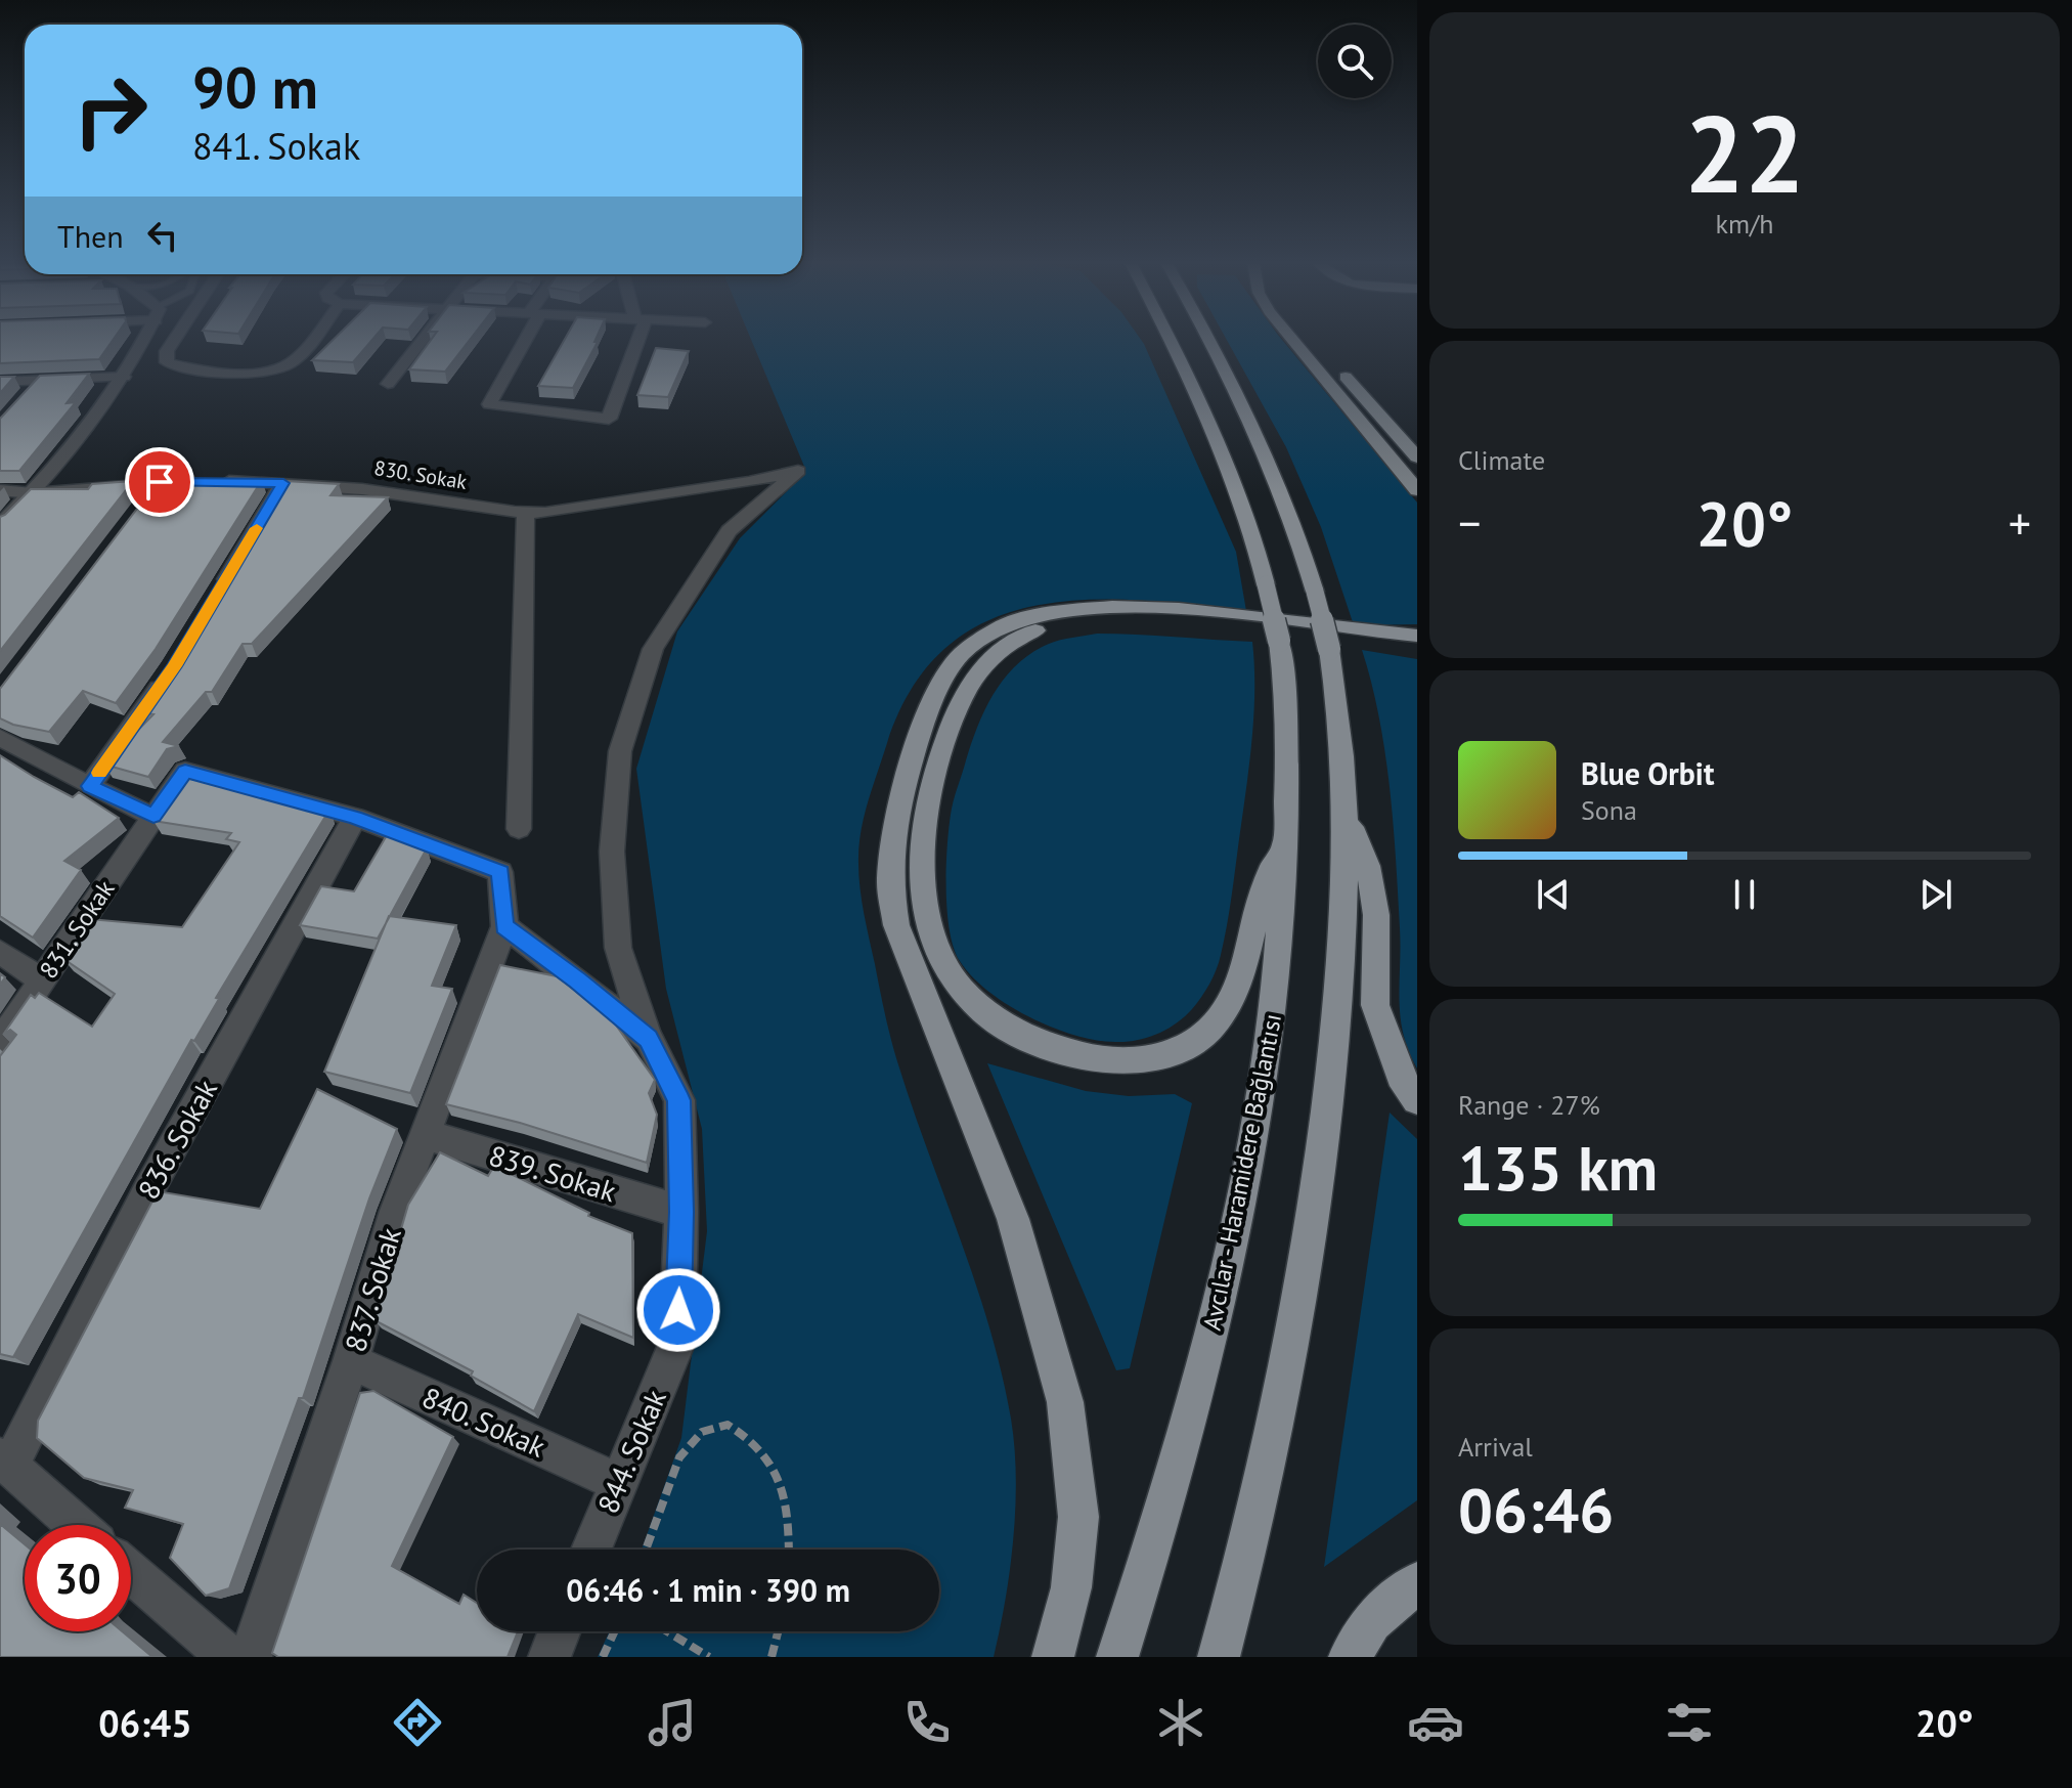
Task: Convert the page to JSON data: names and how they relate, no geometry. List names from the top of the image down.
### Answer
{
  "streets": {
    "highway": ["Avcılar - Haramidere Bağlantısı"],
    "street": [
      "830. Sokak",
      "831. Sokak",
      "836. Sokak",
      "839. Sokak",
      "837. Sokak",
      "840. Sokak",
      "844. Sokak"
    ]
  },
  "crossings": [
    ["830. Sokak", "844. Sokak"],
    ["831. Sokak", "836. Sokak"],
    ["839. Sokak", "837. Sokak"],
    ["839. Sokak", "844. Sokak"],
    ["837. Sokak", "840. Sokak"],
    ["837. Sokak", "844. Sokak"],
    ["840. Sokak", "844. Sokak"]
  ],
  "page": {
    "tile": [
      ["22", "km/h"],
      "Climate",
      ["Range · 27%", "135 km"],
      ["Arrival", "06:46"]
    ],
    "turn": ["90 m", "841. Sokak"],
    "then": "Then",
    "heat": ["−", "20°", "+"],
    "song": ["Blue Orbit", "Sona"],
    "limit": "30",
    "trip": "06:46 · 1 min · 390 m",
    "tabs": ["06:45", "20°"]
  }
}
